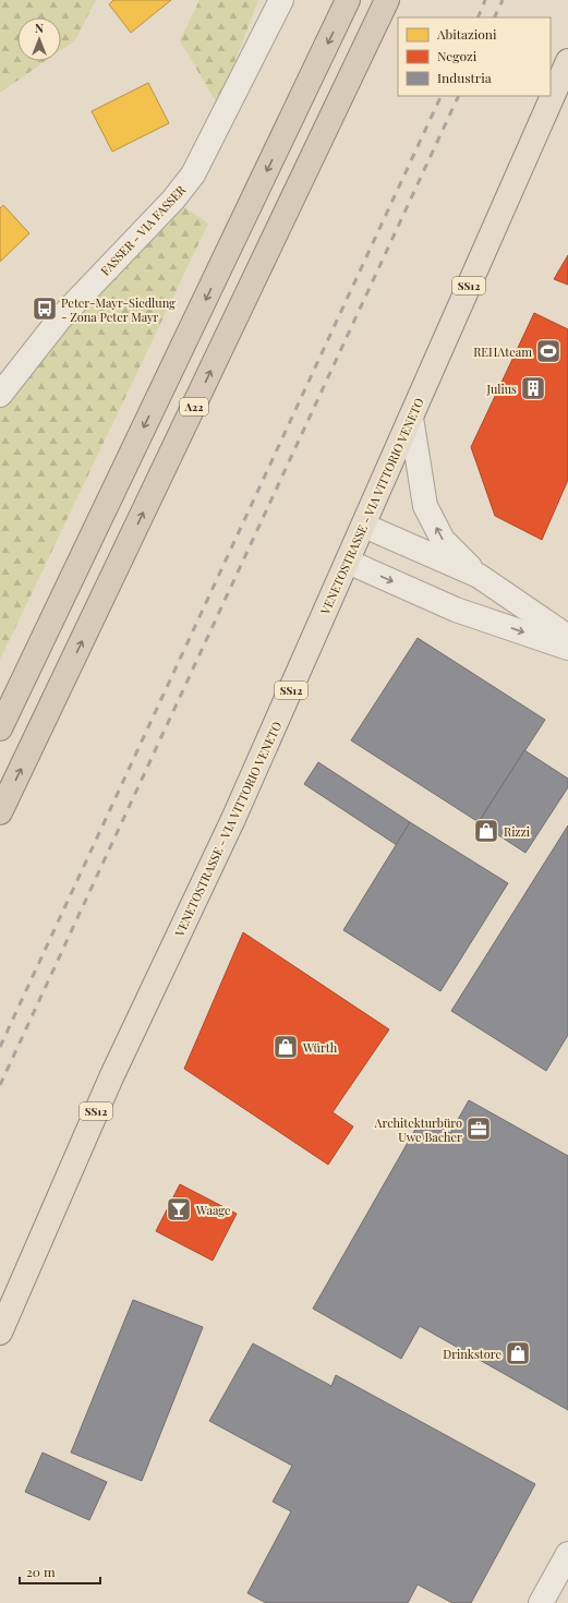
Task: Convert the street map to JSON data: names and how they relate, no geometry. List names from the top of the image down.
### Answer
{
  "streets": {
    "highway": ["A22"],
    "main road": ["SS12", "VENETOSTRASSE - VIA VITTORIO VENETO"],
    "street": ["FASSER - VIA FASSER"]
  },
  "places": {
    "bus stop": ["Peter-Mayr-Siedlung - Zona Peter Mayr"],
    "sports": ["REHAteam"],
    "building": ["Julius"],
    "shop": ["Rizzi", "Würth", "Drinkstore"],
    "office": ["Architekturbüro Uwe Bacher"],
    "bar": ["Waage"]
  },
  "legend": ["Abitazioni", "Negozi", "Industria"],
  "scale_bar": "20 m",
  "north": "top"
}
